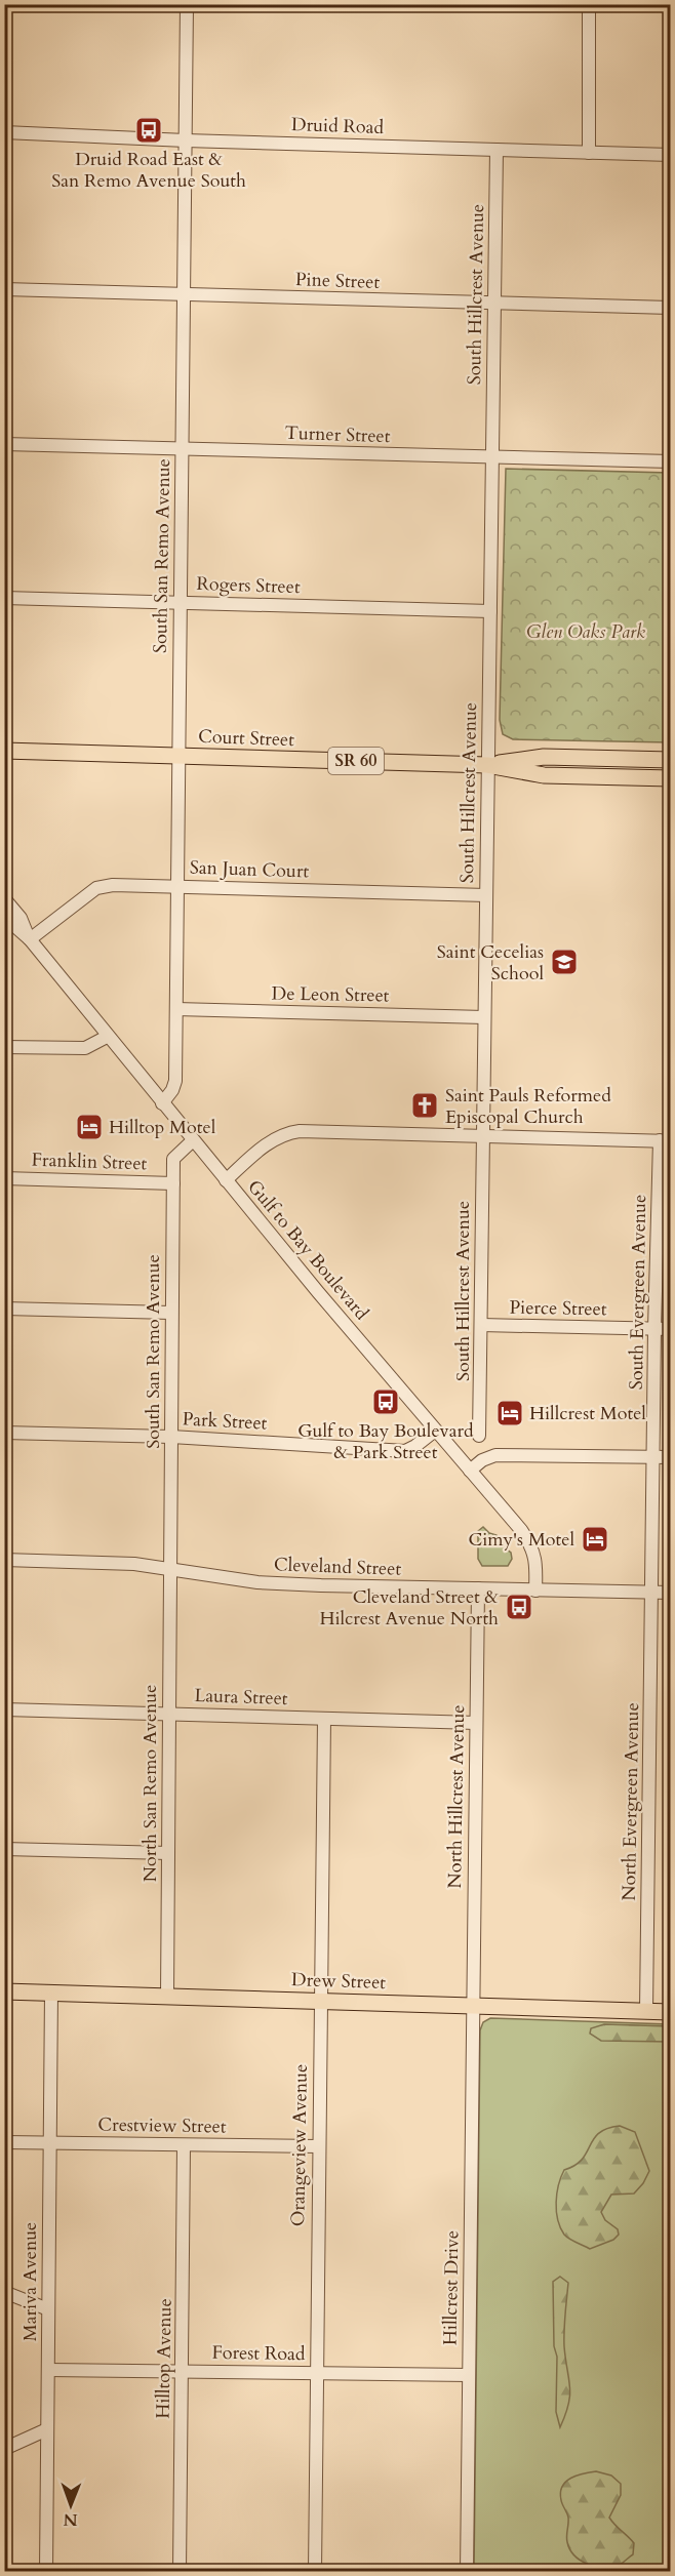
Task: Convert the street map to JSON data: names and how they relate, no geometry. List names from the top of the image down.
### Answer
{
  "streets": {
    "main road": ["Court Street", "SR 60", "Drew Street"],
    "street": [
      "Druid Road",
      "Pine Street",
      "South Hillcrest Avenue",
      "Turner Street",
      "South San Remo Avenue",
      "Rogers Street",
      "San Juan Court",
      "De Leon Street",
      "Franklin Street",
      "Gulf to Bay Boulevard",
      "South Evergreen Avenue",
      "Pierce Street",
      "Park Street",
      "Cleveland Street",
      "Laura Street",
      "North San Remo Avenue",
      "North Hillcrest Avenue",
      "North Evergreen Avenue",
      "Crestview Street",
      "Orangeview Avenue",
      "Mariva Avenue",
      "Hillcrest Drive",
      "Forest Road",
      "Hilltop Avenue"
    ]
  },
  "crossings": [
    ["Druid Road", "South Hillcrest Avenue"],
    ["Druid Road", "South San Remo Avenue"],
    ["Pine Street", "South Hillcrest Avenue"],
    ["Pine Street", "South San Remo Avenue"],
    ["South Hillcrest Avenue", "Turner Street"],
    ["South Hillcrest Avenue", "Rogers Street"],
    ["South Hillcrest Avenue", "Court Street"],
    ["South Hillcrest Avenue", "San Juan Court"],
    ["South Hillcrest Avenue", "De Leon Street"],
    ["South Hillcrest Avenue", "Pierce Street"],
    ["Turner Street", "South San Remo Avenue"],
    ["South San Remo Avenue", "Rogers Street"],
    ["South San Remo Avenue", "Court Street"],
    ["South San Remo Avenue", "San Juan Court"],
    ["South San Remo Avenue", "De Leon Street"],
    ["South San Remo Avenue", "Franklin Street"],
    ["South San Remo Avenue", "Gulf to Bay Boulevard"],
    ["South San Remo Avenue", "Park Street"],
    ["South San Remo Avenue", "Cleveland Street"],
    ["South San Remo Avenue", "North San Remo Avenue"],
    ["San Juan Court", "Gulf to Bay Boulevard"],
    ["Gulf to Bay Boulevard", "Park Street"],
    ["Gulf to Bay Boulevard", "Cleveland Street"],
    ["South Evergreen Avenue", "Pierce Street"],
    ["South Evergreen Avenue", "Cleveland Street"],
    ["South Evergreen Avenue", "North Evergreen Avenue"],
    ["Cleveland Street", "North San Remo Avenue"],
    ["Cleveland Street", "North Hillcrest Avenue"],
    ["Cleveland Street", "North Evergreen Avenue"],
    ["Laura Street", "North San Remo Avenue"],
    ["Laura Street", "North Hillcrest Avenue"],
    ["Laura Street", "Orangeview Avenue"],
    ["North San Remo Avenue", "Drew Street"],
    ["North Hillcrest Avenue", "Drew Street"],
    ["North Hillcrest Avenue", "Hillcrest Drive"],
    ["North Evergreen Avenue", "Drew Street"],
    ["Drew Street", "Orangeview Avenue"],
    ["Drew Street", "Mariva Avenue"],
    ["Drew Street", "Hillcrest Drive"],
    ["Crestview Street", "Orangeview Avenue"],
    ["Crestview Street", "Mariva Avenue"],
    ["Crestview Street", "Hilltop Avenue"],
    ["Orangeview Avenue", "Forest Road"],
    ["Mariva Avenue", "Forest Road"],
    ["Hillcrest Drive", "Forest Road"],
    ["Forest Road", "Hilltop Avenue"]
  ],
  "parks": ["Glen Oaks Park"],
  "places": {
    "bus stop": ["Druid Road East & San Remo Avenue South", "Gulf to Bay Boulevard & Park Street", "Cleveland Street & Hilcrest Avenue North"],
    "school or university": ["Saint Cecelias School"],
    "church": ["Saint Pauls Reformed Episcopal Church"],
    "hotel": ["Hilltop Motel", "Hillcrest Motel", "Cimy's Motel"]
  },
  "north": "bottom"
}
